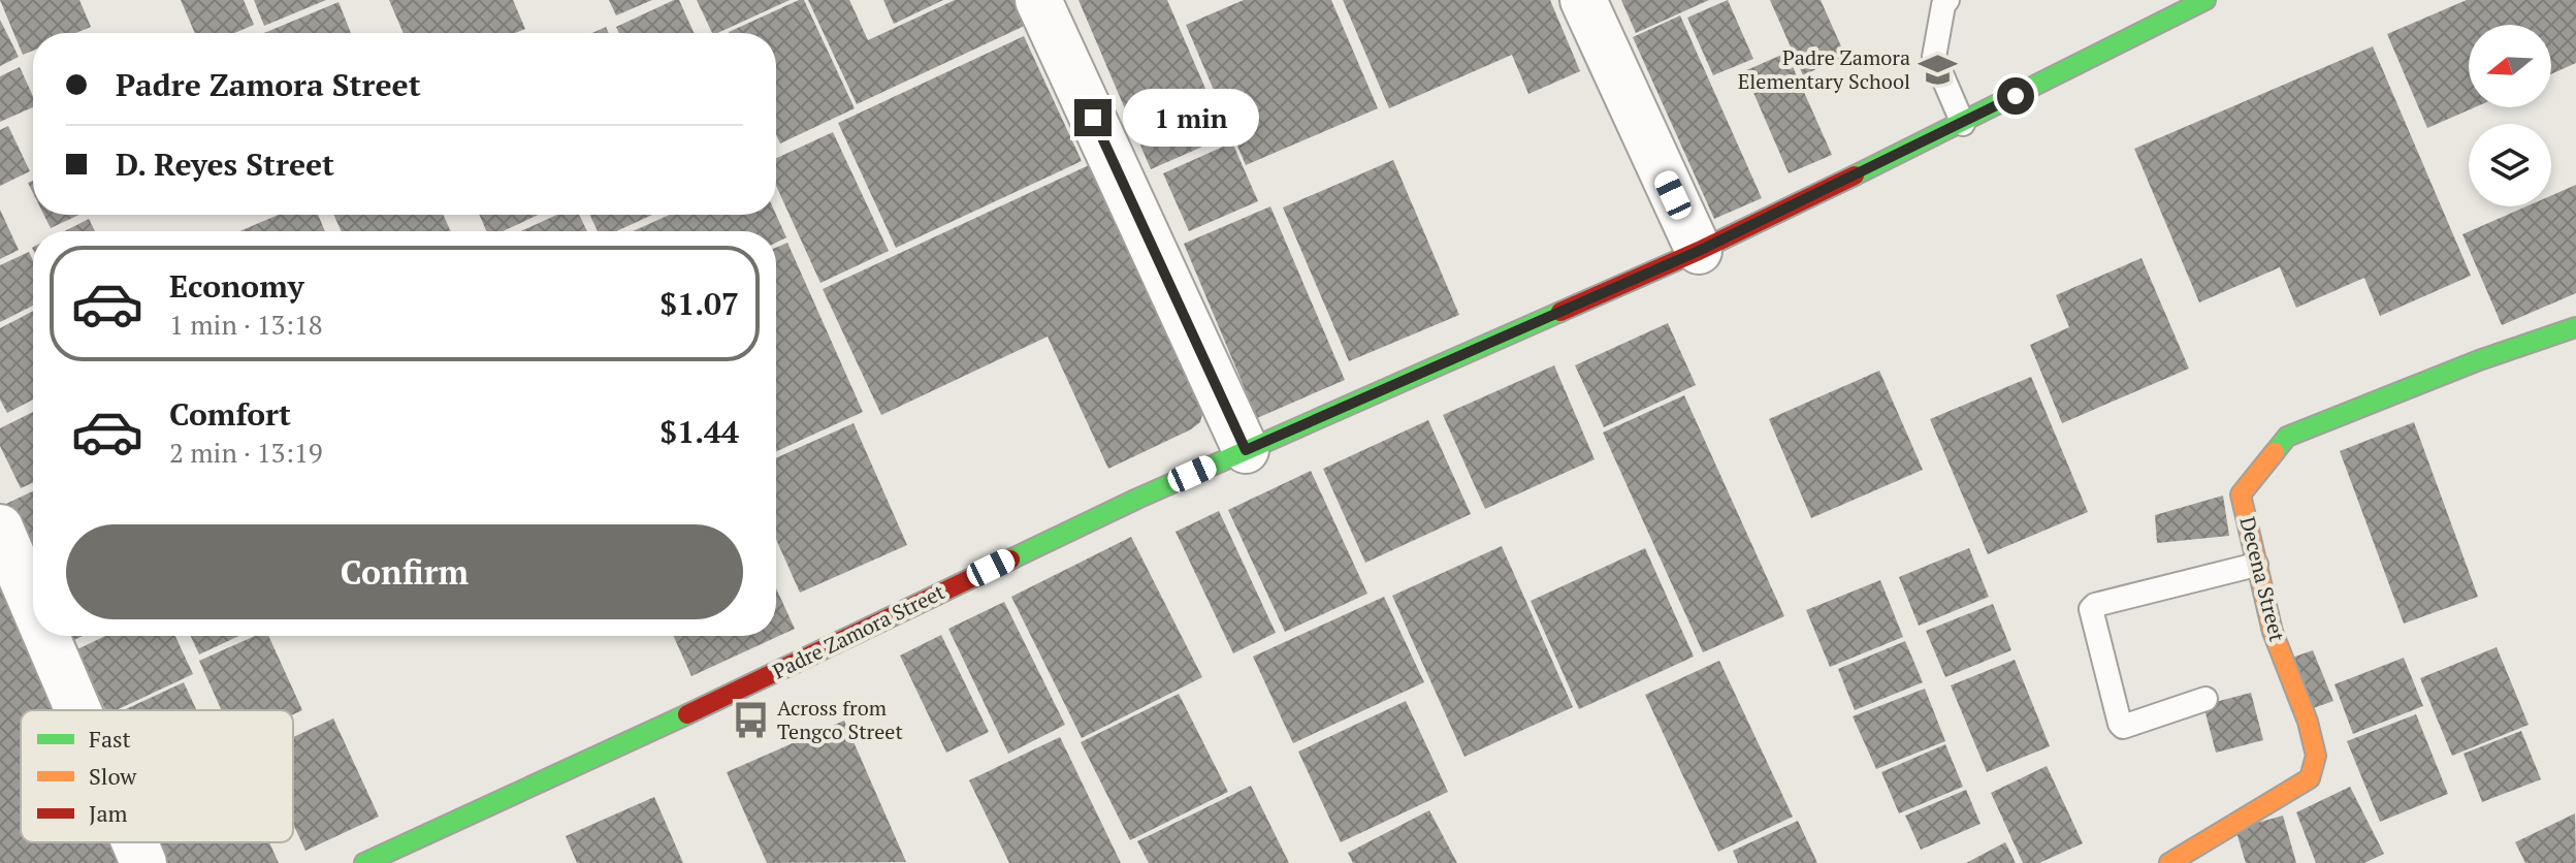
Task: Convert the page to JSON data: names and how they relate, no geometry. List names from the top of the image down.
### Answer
{
  "streets": {
    "street": ["Decena Street", "Padre Zamora Street"]
  },
  "places": {
    "school or university": ["Padre Zamora Elementary School"],
    "bus stop": ["Across from Tengco Street"]
  },
  "legend": ["Fast", "Slow", "Jam"],
  "north": "left",
  "page": {
    "banner": ["Padre Zamora Street", "D. Reyes Street"],
    "bubble": "1 min",
    "list": [
      {
        "name": "Economy",
        "note": "1 min · 13:18",
        "value": "$1.07"
      },
      {
        "name": "Comfort",
        "note": "2 min · 13:19",
        "value": "$1.44"
      }
    ],
    "buttons": "Confirm"
  }
}
